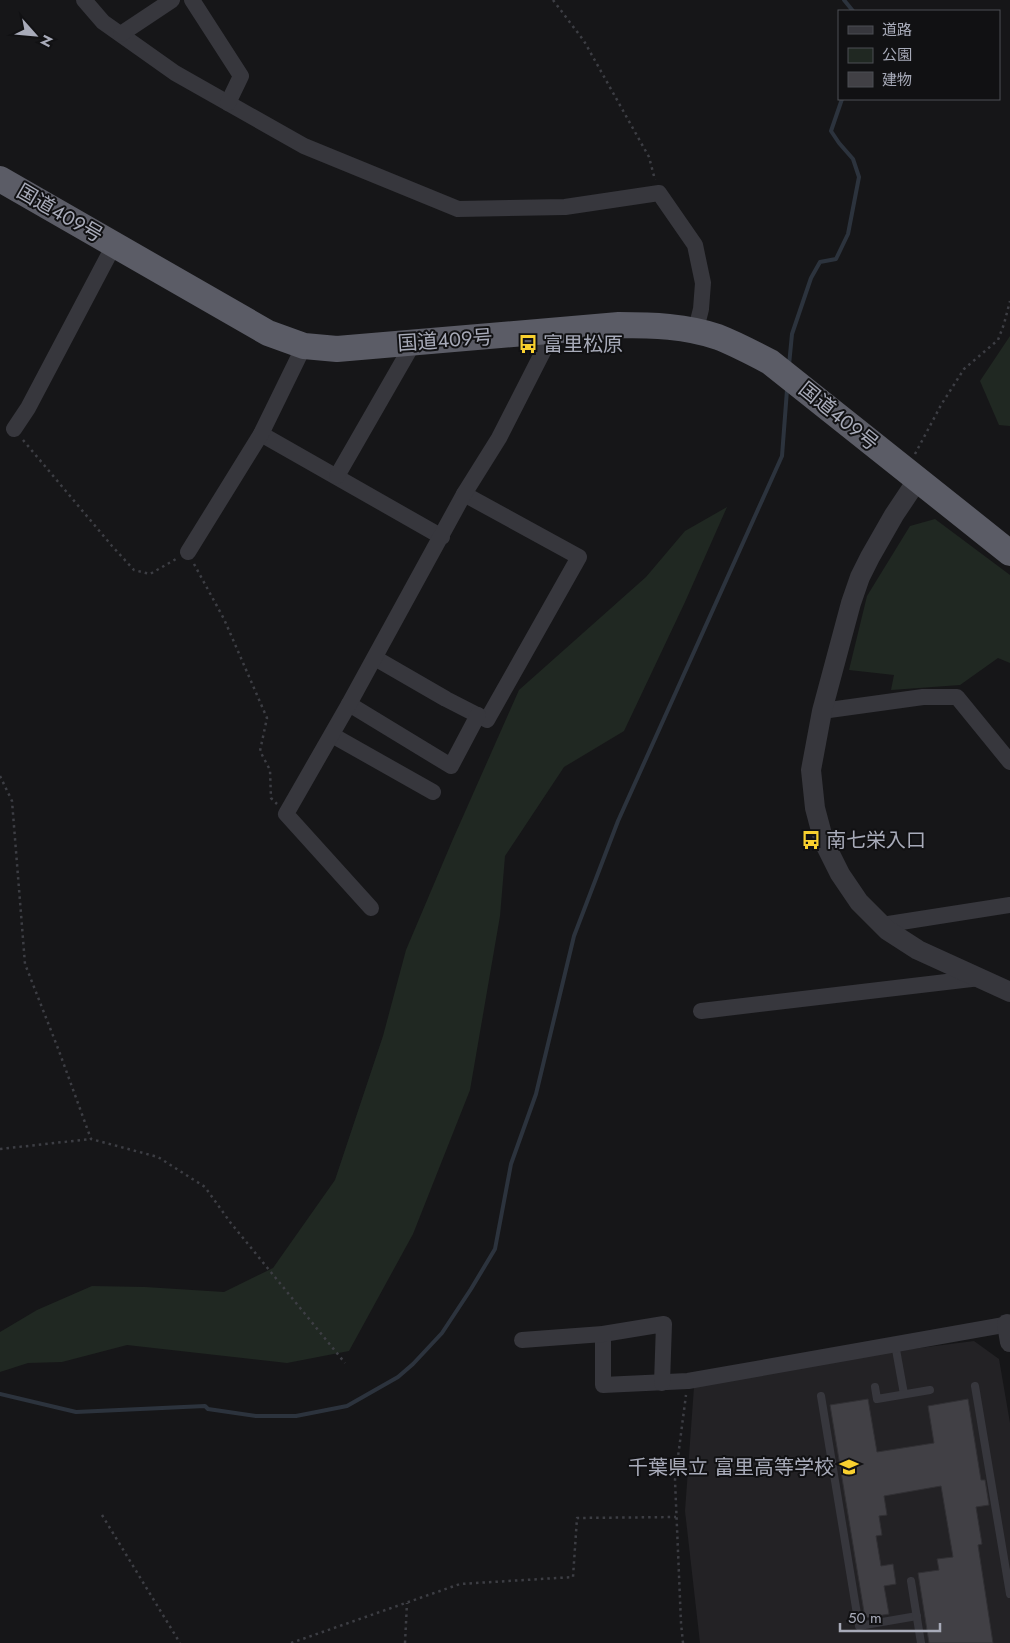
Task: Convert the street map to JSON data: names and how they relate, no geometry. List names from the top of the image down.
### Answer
{
  "streets": {
    "highway": ["国道409号"]
  },
  "places": {
    "bus stop": ["富里松原", "南七栄入口"],
    "school or university": ["千葉県立 富里高等学校"]
  },
  "legend": ["道路", "公園", "建物"],
  "scale_bar": "50 m",
  "north": "bottom right"
}
